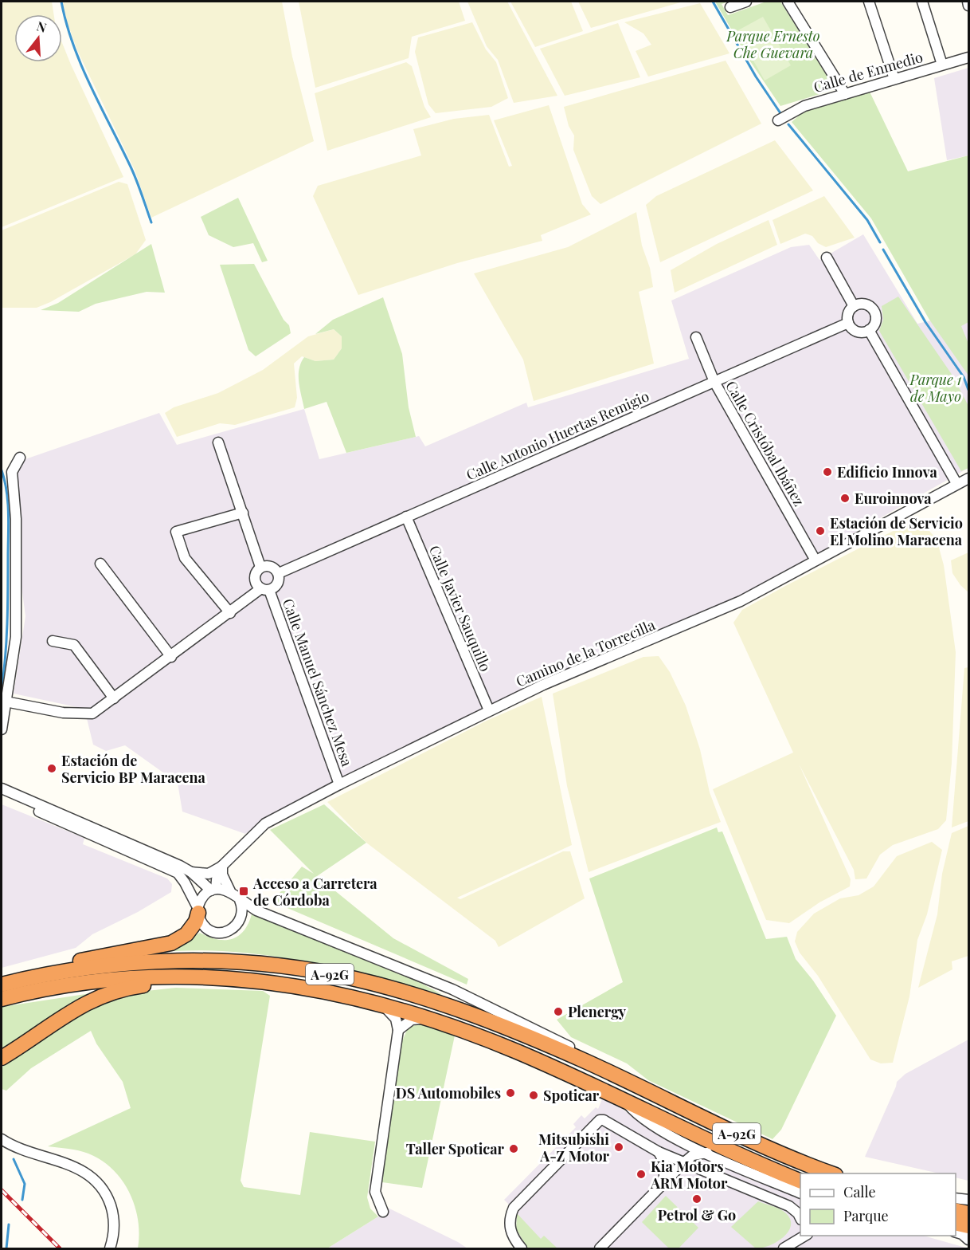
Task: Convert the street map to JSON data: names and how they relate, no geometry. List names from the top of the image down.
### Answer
{
  "streets": {
    "highway": ["A-92G"],
    "street": [
      "Calle de Enmedio",
      "Calle Antonio Huertas Remigio",
      "Calle Cristóbal Ibáñez",
      "Calle Javier Sauquillo",
      "Camino de la Torrecilla",
      "Calle Manuel Sánchez Mesa"
    ]
  },
  "crossings": [
    ["Calle Antonio Huertas Remigio", "Calle Cristóbal Ibáñez"],
    ["Calle Antonio Huertas Remigio", "Calle Javier Sauquillo"],
    ["Calle Antonio Huertas Remigio", "Calle Manuel Sánchez Mesa"],
    ["Calle Cristóbal Ibáñez", "Camino de la Torrecilla"],
    ["Calle Javier Sauquillo", "Camino de la Torrecilla"],
    ["Camino de la Torrecilla", "Calle Manuel Sánchez Mesa"]
  ],
  "parks": ["Parque Ernesto Che Guevara", "Parque 1 de Mayo"],
  "places": {
    "other": [
      "Edificio Innova",
      "Euroinnova",
      "Estación de Servicio El Molino Maracena",
      "Estación de Servicio BP Maracena",
      "Plenergy",
      "DS Automobiles",
      "Spoticar",
      "Mitsubishi A-Z Motor",
      "Taller Spoticar",
      "Kia Motors ARM Motor",
      "Petrol & Go"
    ],
    "transit": ["Acceso a Carretera de Córdoba"]
  },
  "legend": ["Calle", "Parque"],
  "north": "top"
}
